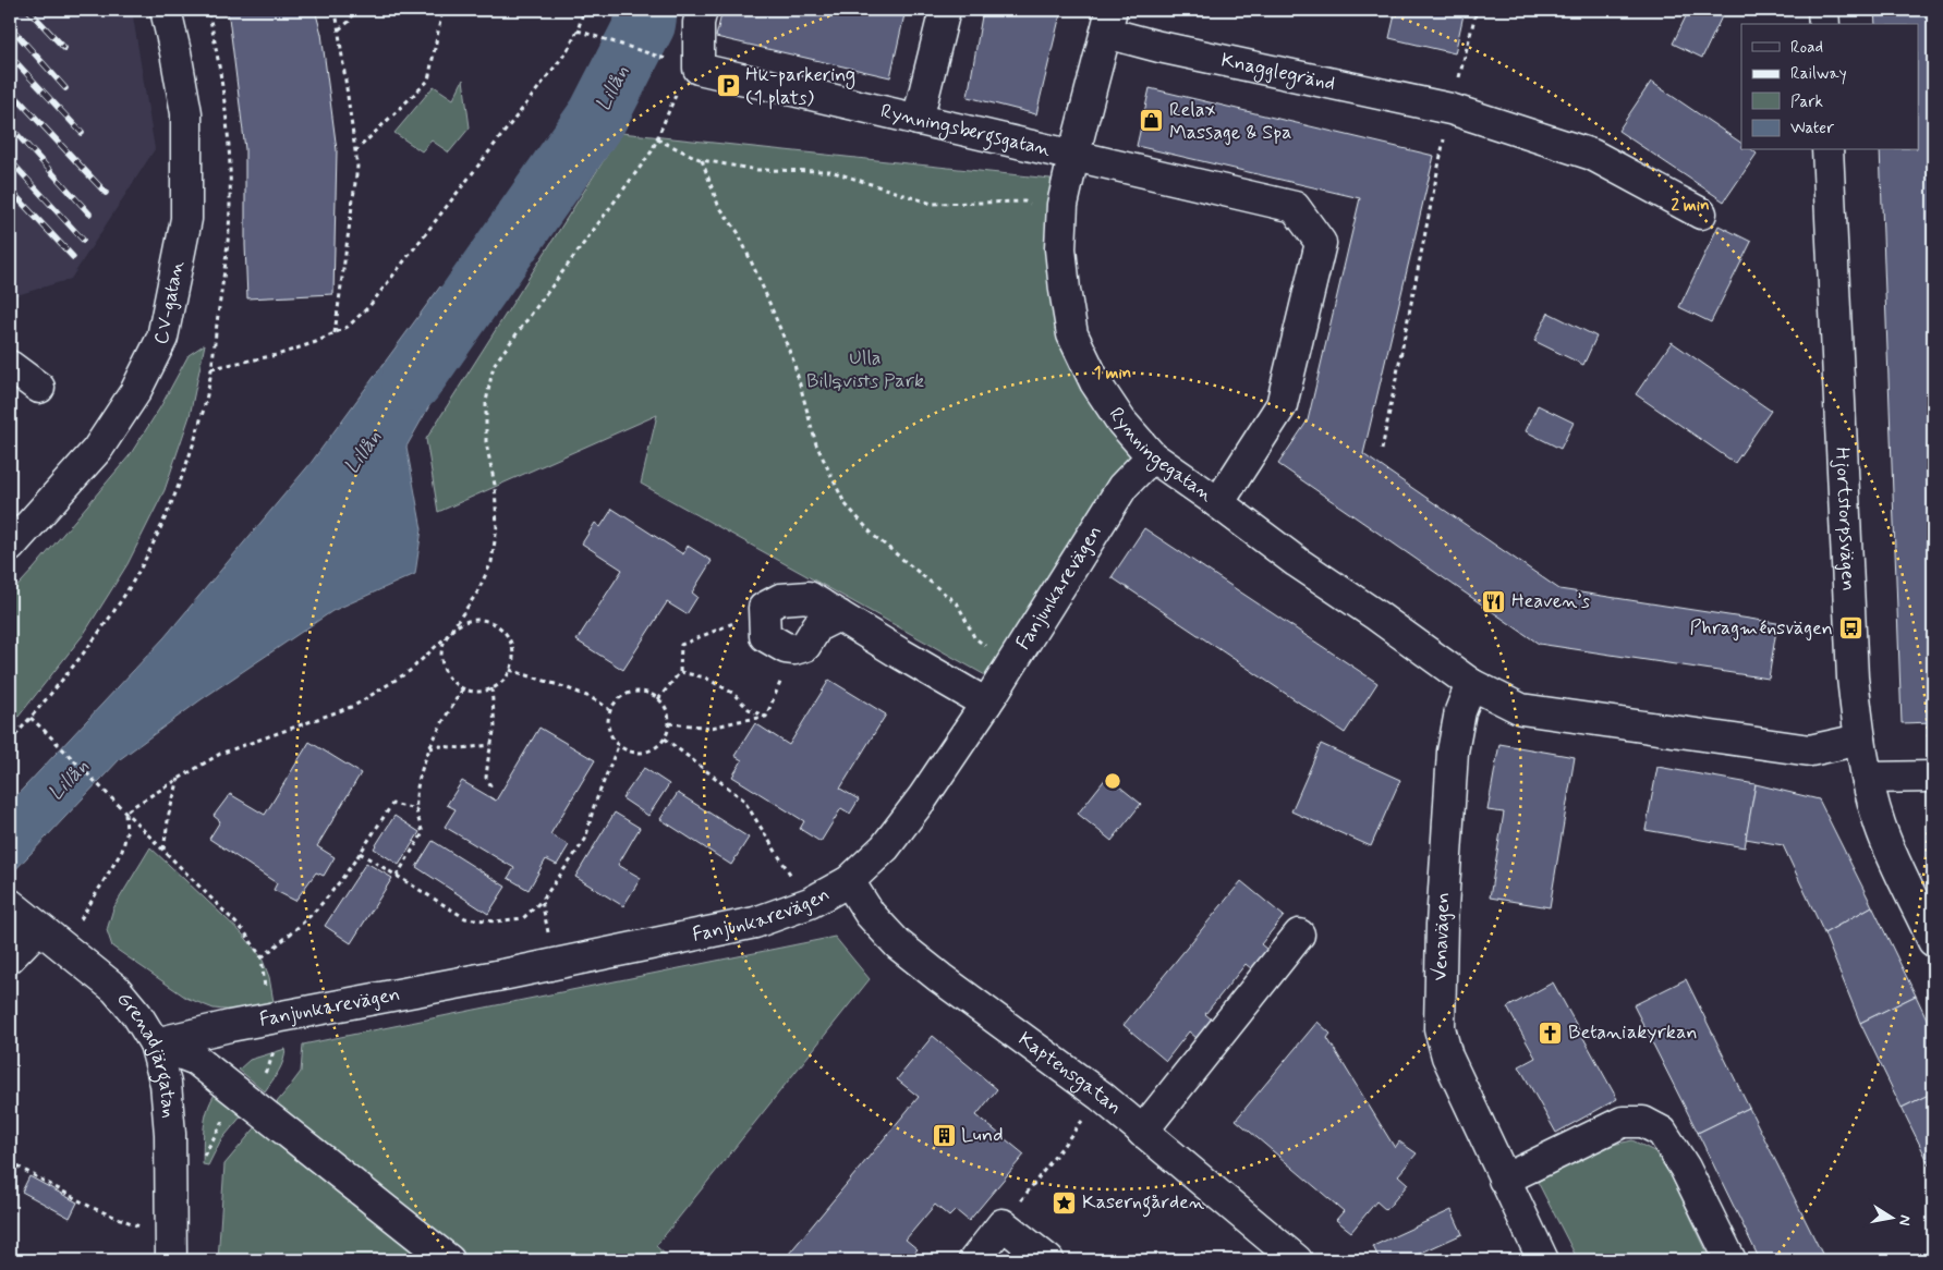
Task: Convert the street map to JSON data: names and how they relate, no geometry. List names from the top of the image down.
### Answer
{
  "streets": {
    "street": [
      "Knagglegränd",
      "Rynningsbergsgatan",
      "CV-gatan",
      "Rynningegatan",
      "Hjortstorpsvägen",
      "Fanjunkarevägen",
      "Venavägen",
      "Grenadjärgatan",
      "Kaptensgatan"
    ]
  },
  "crossings": [
    ["Knagglegränd", "Rynningegatan"],
    ["Rynningsbergsgatan", "Rynningegatan"],
    ["Rynningegatan", "Fanjunkarevägen"],
    ["Rynningegatan", "Venavägen"],
    ["Fanjunkarevägen", "Grenadjärgatan"],
    ["Fanjunkarevägen", "Kaptensgatan"]
  ],
  "water": ["Lillån"],
  "parks": ["Ulla Billqvists Park"],
  "places": {
    "parking": ["Hk-parkering (1 plats)"],
    "shop": ["Relax Massage & Spa"],
    "restaurant": ["Heaven’s"],
    "bus stop": ["Phragménsvägen"],
    "church": ["Betaniakyrkan"],
    "building": ["Lund"],
    "place": ["Kaserngården"]
  },
  "legend": [
    "Road",
    "Railway",
    "Park",
    "Water"
  ],
  "north": "right",
  "rings": ["2 min", "1 min"]
}
